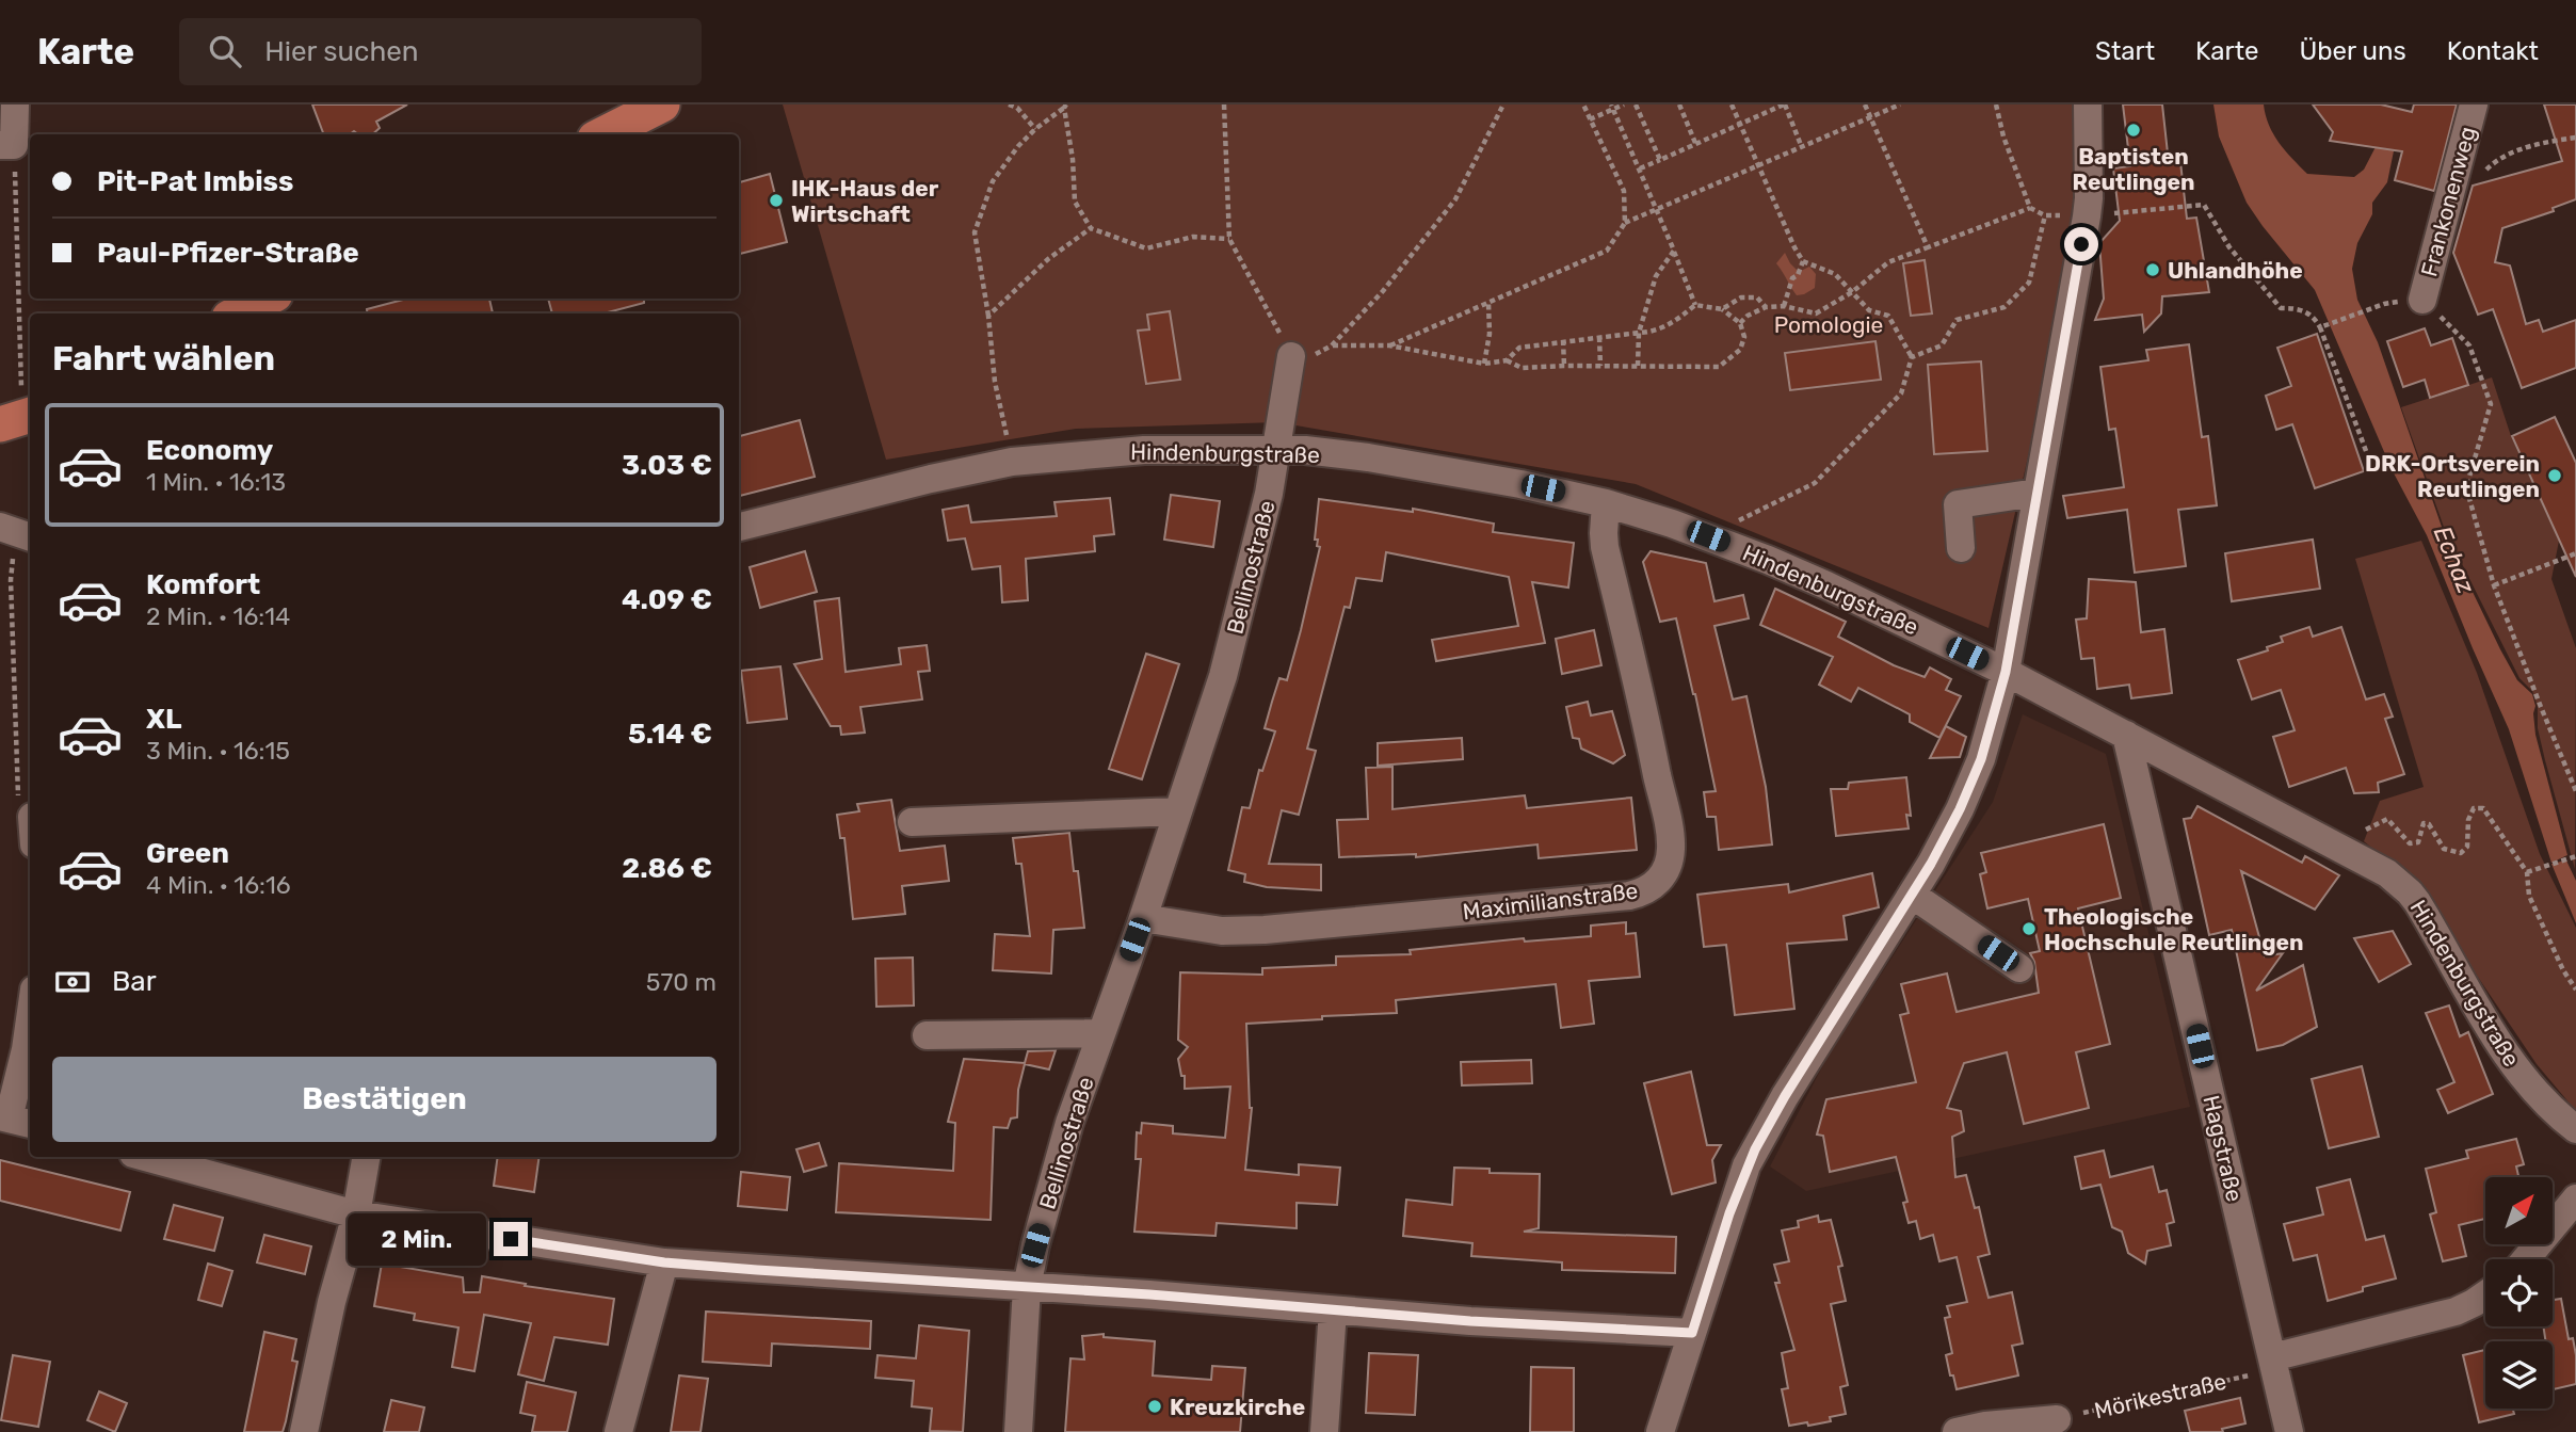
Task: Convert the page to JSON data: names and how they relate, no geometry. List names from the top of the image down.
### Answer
{
  "streets": {
    "street": [
      "Frankonenweg",
      "Hindenburgstraße",
      "Bellinostraße",
      "Maximilianstraße",
      "Hagstraße"
    ],
    "path": ["Mörikestraße"]
  },
  "crossings": [
    ["Hindenburgstraße", "Bellinostraße"],
    ["Hindenburgstraße", "Maximilianstraße"],
    ["Hindenburgstraße", "Hagstraße"],
    ["Bellinostraße", "Maximilianstraße"],
    ["Hagstraße", "Mörikestraße"]
  ],
  "water": ["Echaz"],
  "parks": ["Pomologie"],
  "places": [
    "Baptisten Reutlingen",
    "IHK-Haus der Wirtschaft",
    "Uhlandhöhe",
    "DRK-Ortsverein Reutlingen",
    "Theologische Hochschule Reutlingen",
    "Kreuzkirche"
  ],
  "north": "top right",
  "page": {
    "header": "Karte",
    "search": "Hier suchen",
    "nav": [
      "Start",
      "Karte",
      "Über uns",
      "Kontakt"
    ],
    "banner": ["Pit-Pat Imbiss", "Paul-Pfizer-Straße"],
    "heading": "Fahrt wählen",
    "list": [
      {
        "name": "Economy",
        "note": "1 Min. · 16:13",
        "value": "3.03 €"
      },
      {
        "name": "Komfort",
        "note": "2 Min. · 16:14",
        "value": "4.09 €"
      },
      {
        "name": "XL",
        "note": "3 Min. · 16:15",
        "value": "5.14 €"
      },
      {
        "name": "Green",
        "note": "4 Min. · 16:16",
        "value": "2.86 €"
      }
    ],
    "pay": ["Bar", "570 m"],
    "buttons": "Bestätigen",
    "bubble": "2 Min."
  }
}
